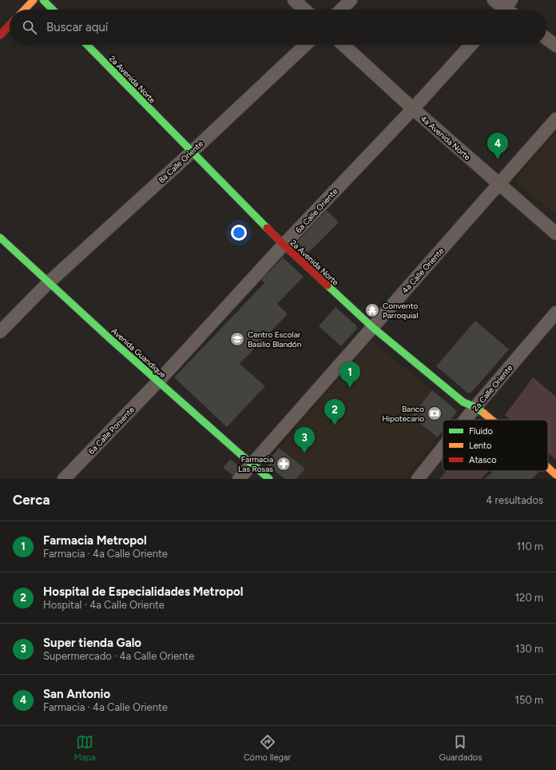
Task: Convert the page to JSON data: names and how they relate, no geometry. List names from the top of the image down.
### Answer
{
  "streets": {
    "street": [
      "2a Avenida Norte",
      "4a Avenida Norte",
      "8a Calle Oriente",
      "6a Calle Oriente",
      "4a Calle Oriente",
      "Avenida Guandique",
      "2a Calle Oriente",
      "6a Calle Poniente"
    ]
  },
  "crossings": [
    ["2a Avenida Norte", "8a Calle Oriente"],
    ["2a Avenida Norte", "6a Calle Oriente"],
    ["2a Avenida Norte", "4a Calle Oriente"],
    ["2a Avenida Norte", "2a Calle Oriente"],
    ["4a Avenida Norte", "6a Calle Oriente"],
    ["4a Avenida Norte", "4a Calle Oriente"],
    ["8a Calle Oriente", "Avenida Guandique"],
    ["6a Calle Oriente", "Avenida Guandique"],
    ["6a Calle Oriente", "6a Calle Poniente"],
    ["4a Calle Oriente", "Avenida Guandique"],
    ["Avenida Guandique", "6a Calle Poniente"]
  ],
  "places": {
    "temple": ["Convento Parroquial"],
    "school or university": ["Centro Escolar Basilio Blandón"],
    "bank": ["Banco Hipotecario"],
    "pharmacy": ["Farmacia Las Rosas"]
  },
  "legend": ["Fluido", "Lento", "Atasco"],
  "page": {
    "search": "Buscar aquí",
    "pins": [
      "4",
      "1",
      "2",
      "3"
    ],
    "heading": ["Cerca", "4 resultados"],
    "list": [
      {
        "mark": "1",
        "name": "Farmacia Metropol",
        "note": "Farmacia · 4a Calle Oriente",
        "value": "110 m"
      },
      {
        "mark": "2",
        "name": "Hospital de Especialidades Metropol",
        "note": "Hospital · 4a Calle Oriente",
        "value": "120 m"
      },
      {
        "mark": "3",
        "name": "Super tienda Galo",
        "note": "Supermercado · 4a Calle Oriente",
        "value": "130 m"
      },
      {
        "mark": "4",
        "name": "San Antonio",
        "note": "Farmacia · 4a Calle Oriente",
        "value": "150 m"
      }
    ],
    "nav": ["Mapa", "Cómo llegar", "Guardados"]
  }
}
